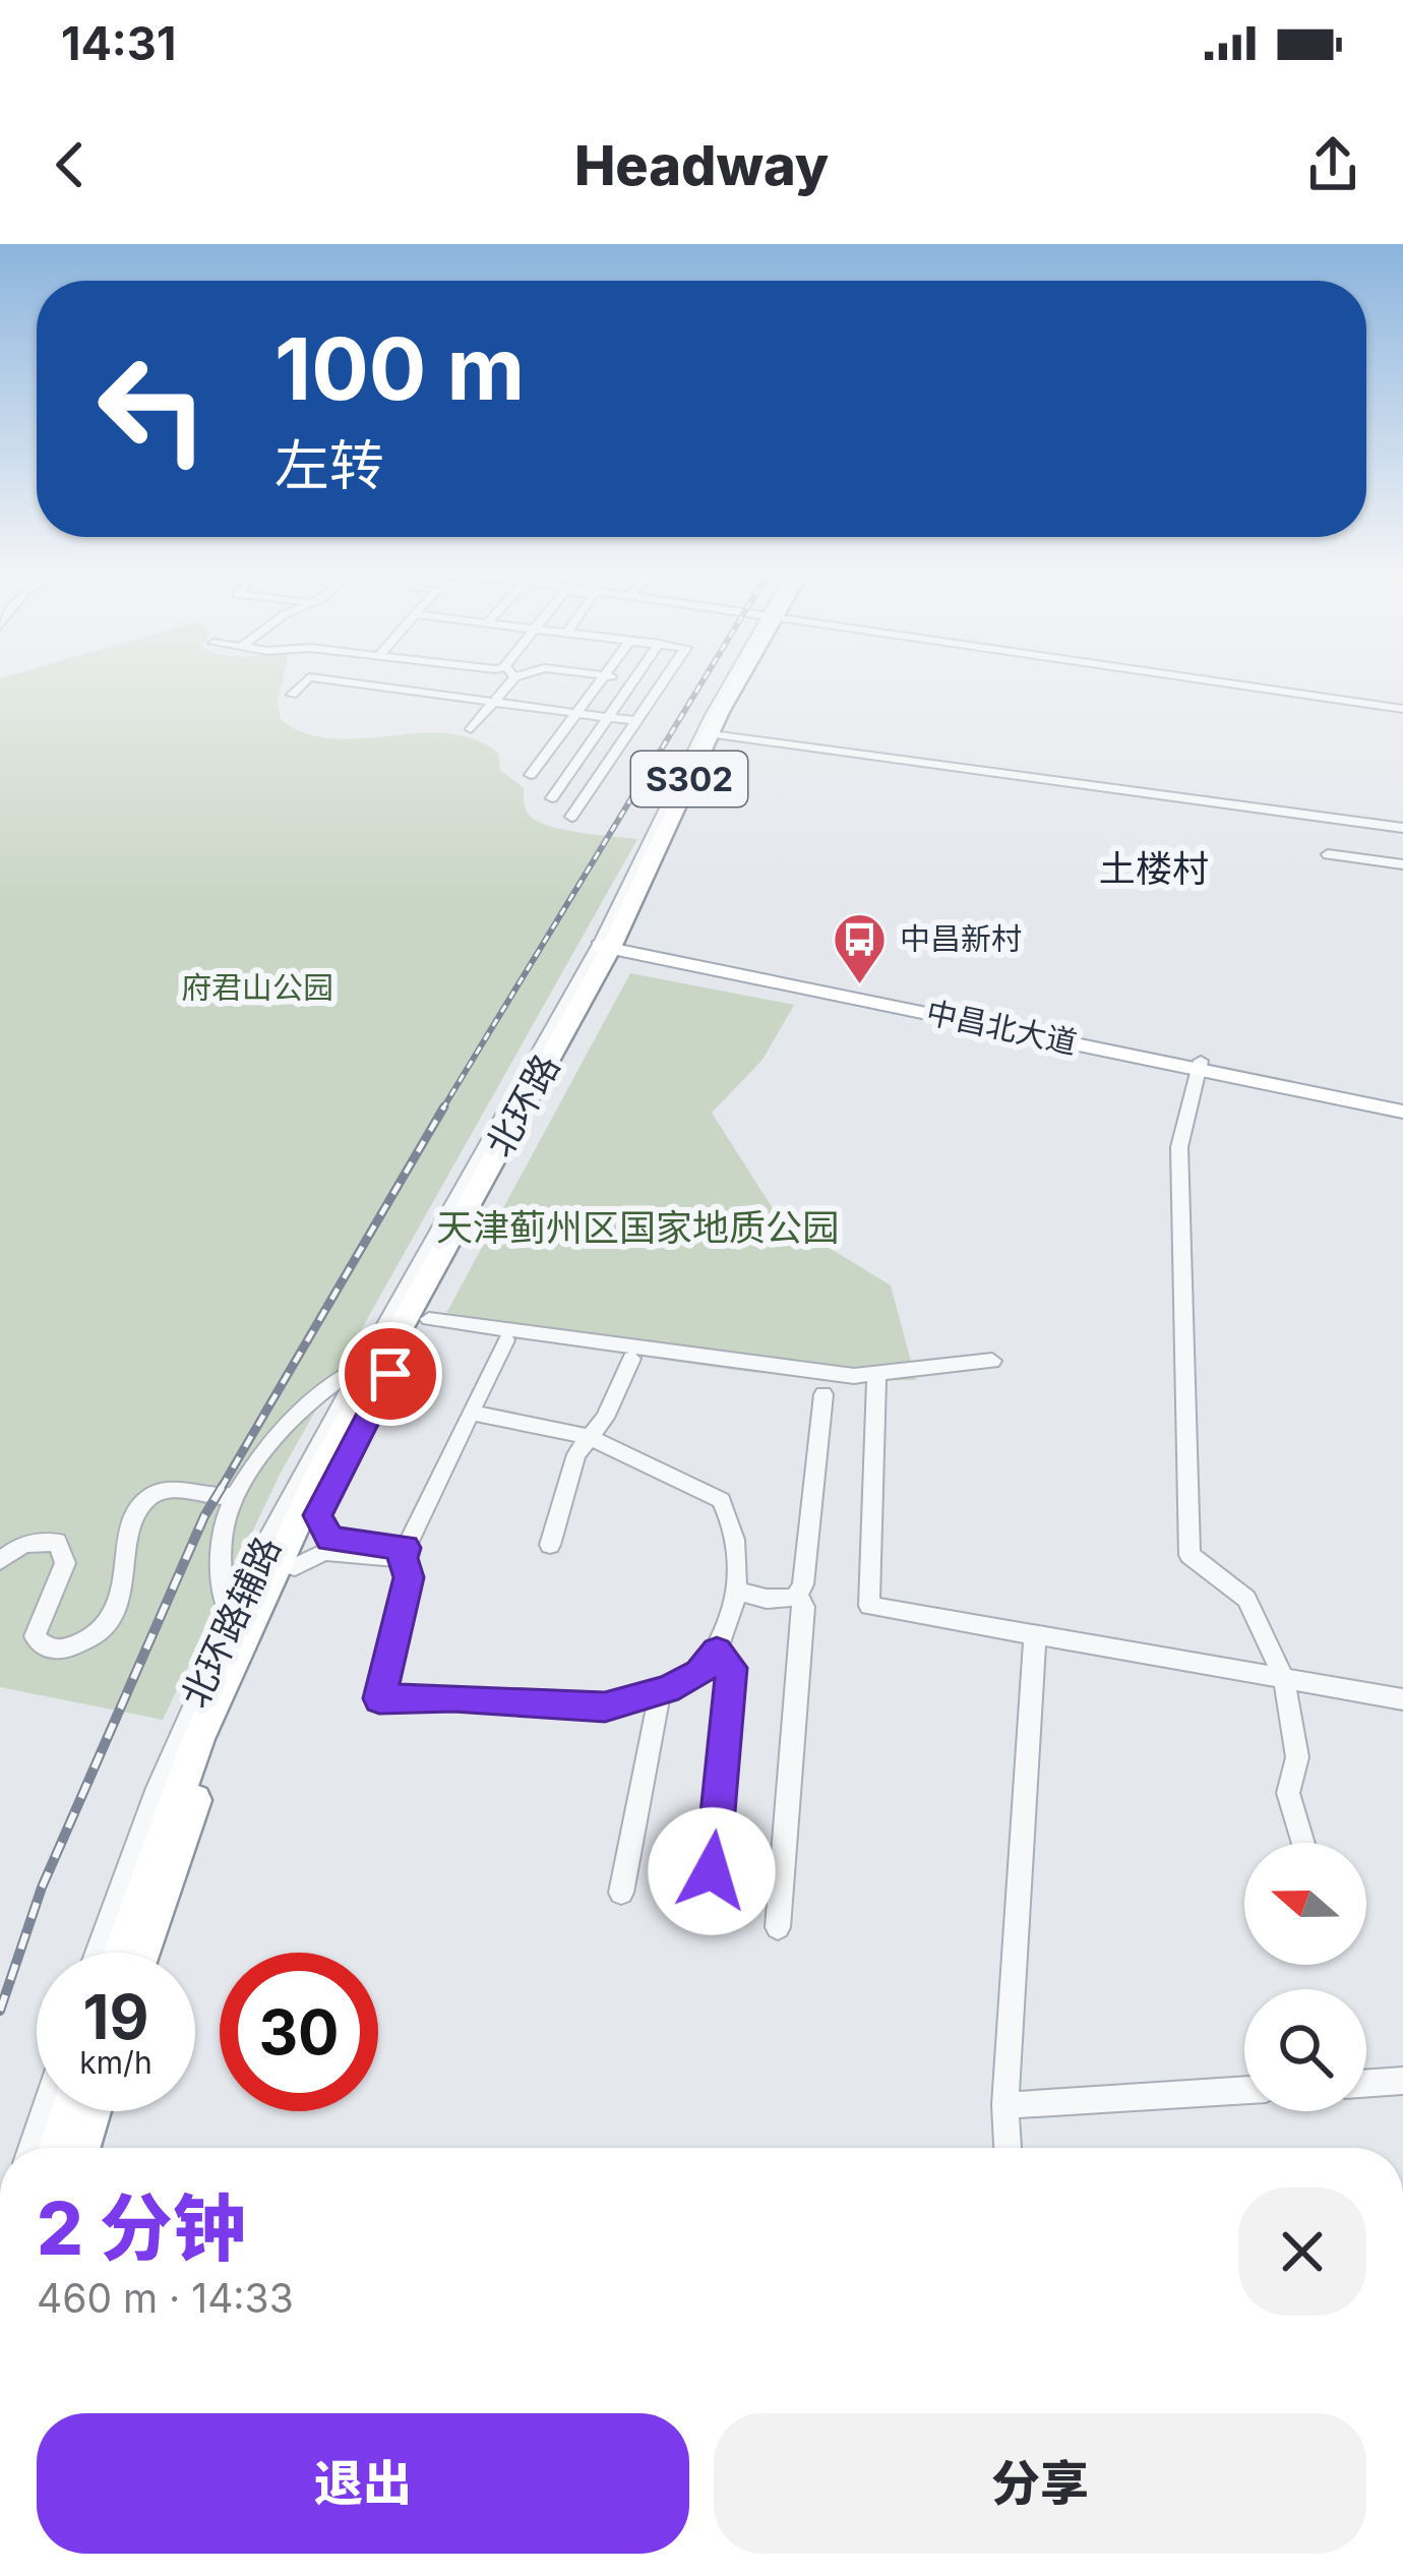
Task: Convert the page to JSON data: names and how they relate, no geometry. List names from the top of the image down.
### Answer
{
  "streets": {
    "highway": ["S302", "北环路"],
    "main road": ["中昌北大道"],
    "street": ["北环路辅路"]
  },
  "crossings": [
    ["中昌北大道", "北环路"],
    ["北环路", "北环路辅路"]
  ],
  "districts": ["土楼村"],
  "parks": ["府君山公园", "天津蓟州区国家地质公园"],
  "places": {
    "bus stop": ["中昌新村"]
  },
  "north": "left",
  "page": {
    "status": "14:31",
    "header": "Headway",
    "turn": ["100 m", "左转"],
    "speed": "19 km/h",
    "limit": "30",
    "heading": ["2 分钟", "460 m · 14:33"],
    "buttons": ["退出", "分享"]
  }
}
